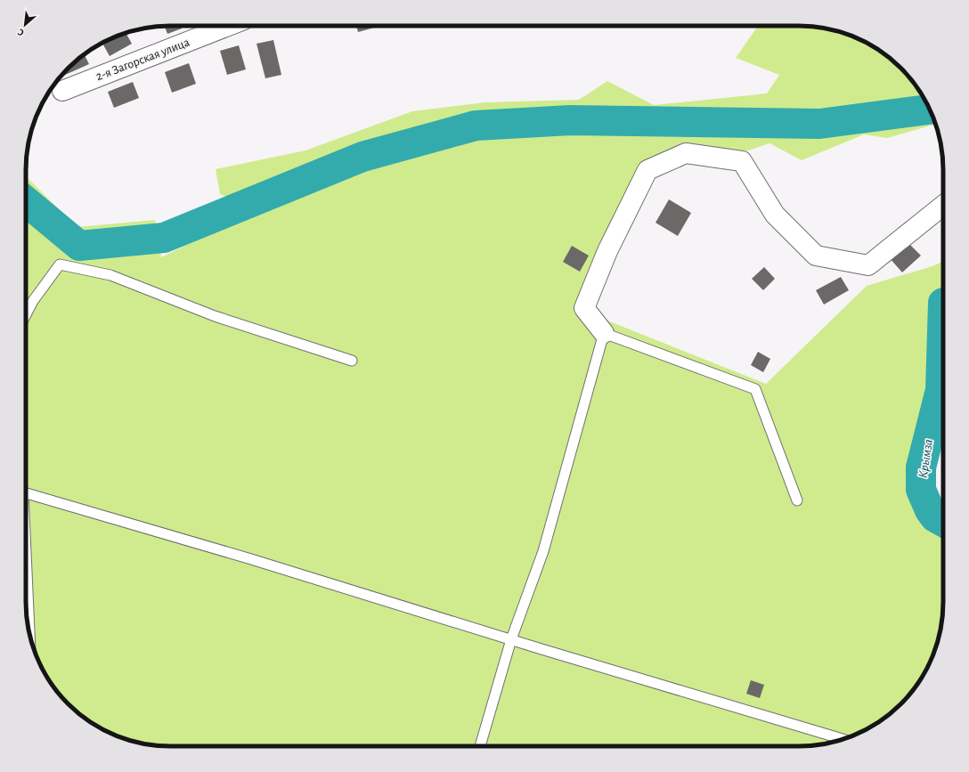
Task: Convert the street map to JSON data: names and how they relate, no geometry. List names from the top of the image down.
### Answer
{
  "streets": {
    "street": ["2-я Загорская улица"]
  },
  "water": ["Крымза"],
  "north": "bottom left"
}
